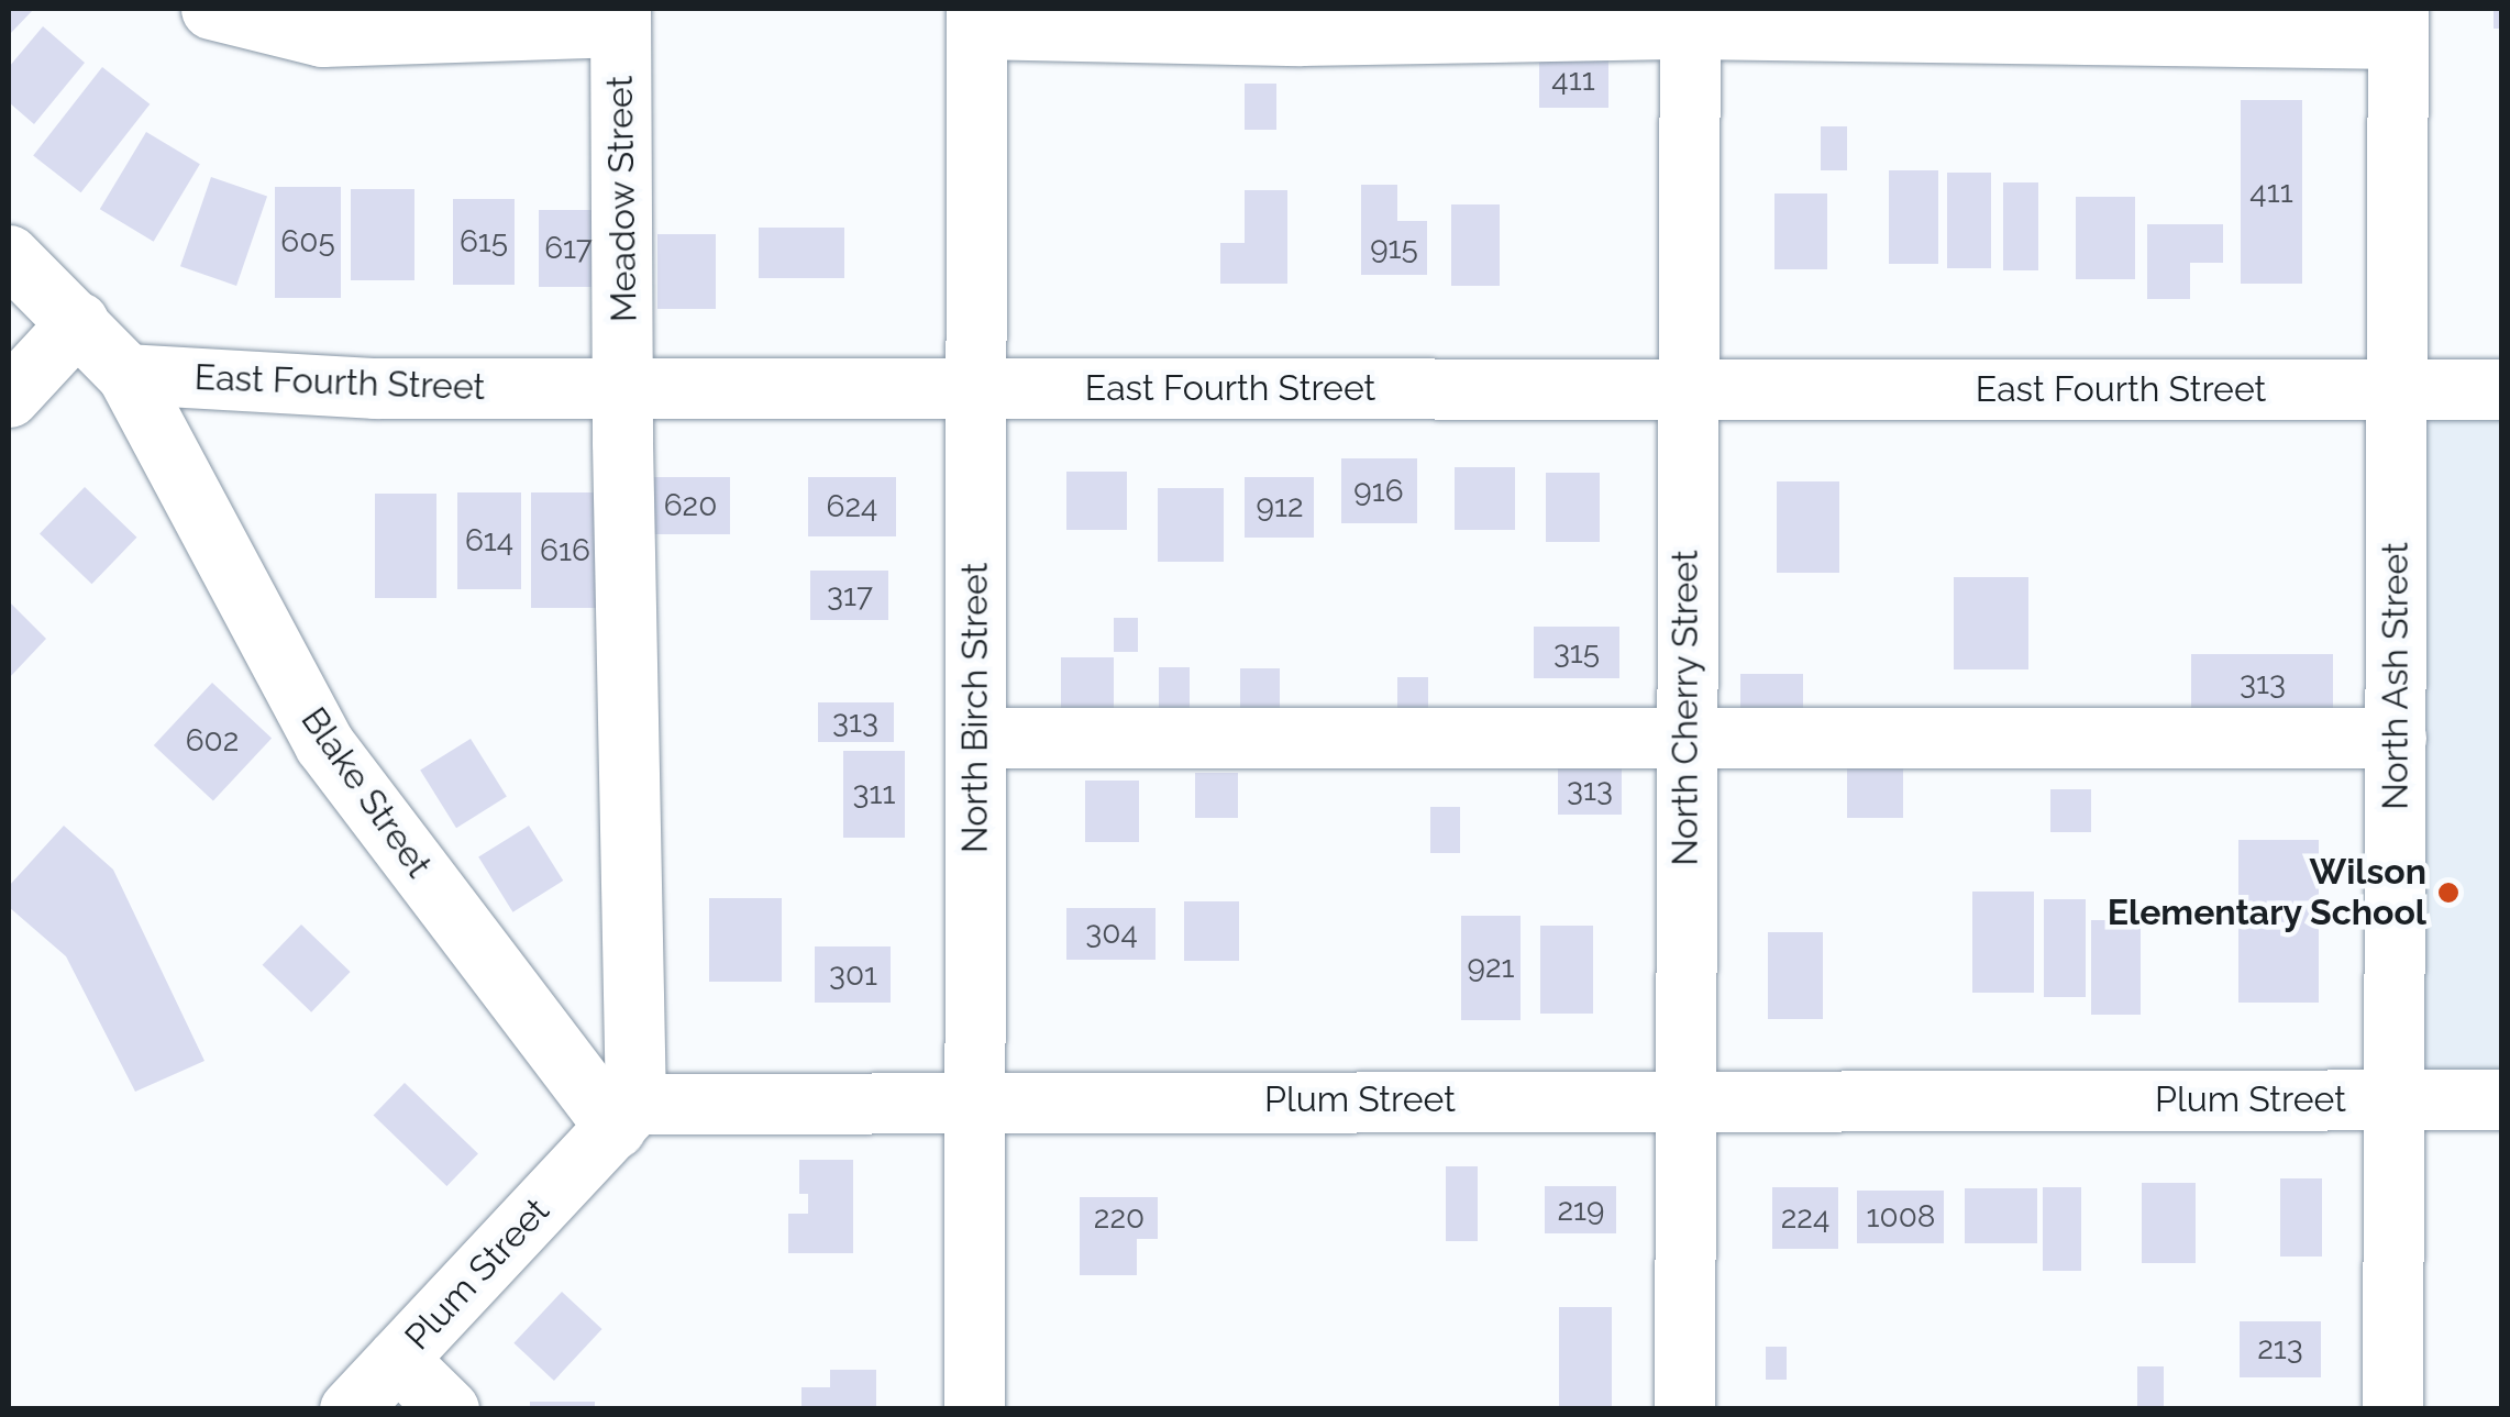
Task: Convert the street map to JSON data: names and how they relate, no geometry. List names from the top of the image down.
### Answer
{
  "streets": {
    "street": [
      "Meadow Street",
      "East Fourth Street",
      "North Ash Street",
      "North Birch Street",
      "North Cherry Street",
      "Blake Street",
      "Plum Street"
    ]
  },
  "crossings": [
    ["Meadow Street", "East Fourth Street"],
    ["Meadow Street", "Blake Street"],
    ["Meadow Street", "Plum Street"],
    ["East Fourth Street", "North Ash Street"],
    ["East Fourth Street", "North Birch Street"],
    ["East Fourth Street", "North Cherry Street"],
    ["East Fourth Street", "Blake Street"],
    ["North Ash Street", "Plum Street"],
    ["North Birch Street", "Plum Street"],
    ["North Cherry Street", "Plum Street"],
    ["Blake Street", "Plum Street"]
  ],
  "places": ["Wilson Elementary School"],
  "house_numbers": [
    "411",
    "411",
    "605",
    "615",
    "617",
    "915",
    "916",
    "620",
    "624",
    "912",
    "614",
    "616",
    "317",
    "315",
    "313",
    "313",
    "602",
    "313",
    "311",
    "304",
    "921",
    "301",
    "219",
    "1008",
    "220",
    "224",
    "213"
  ]
}
